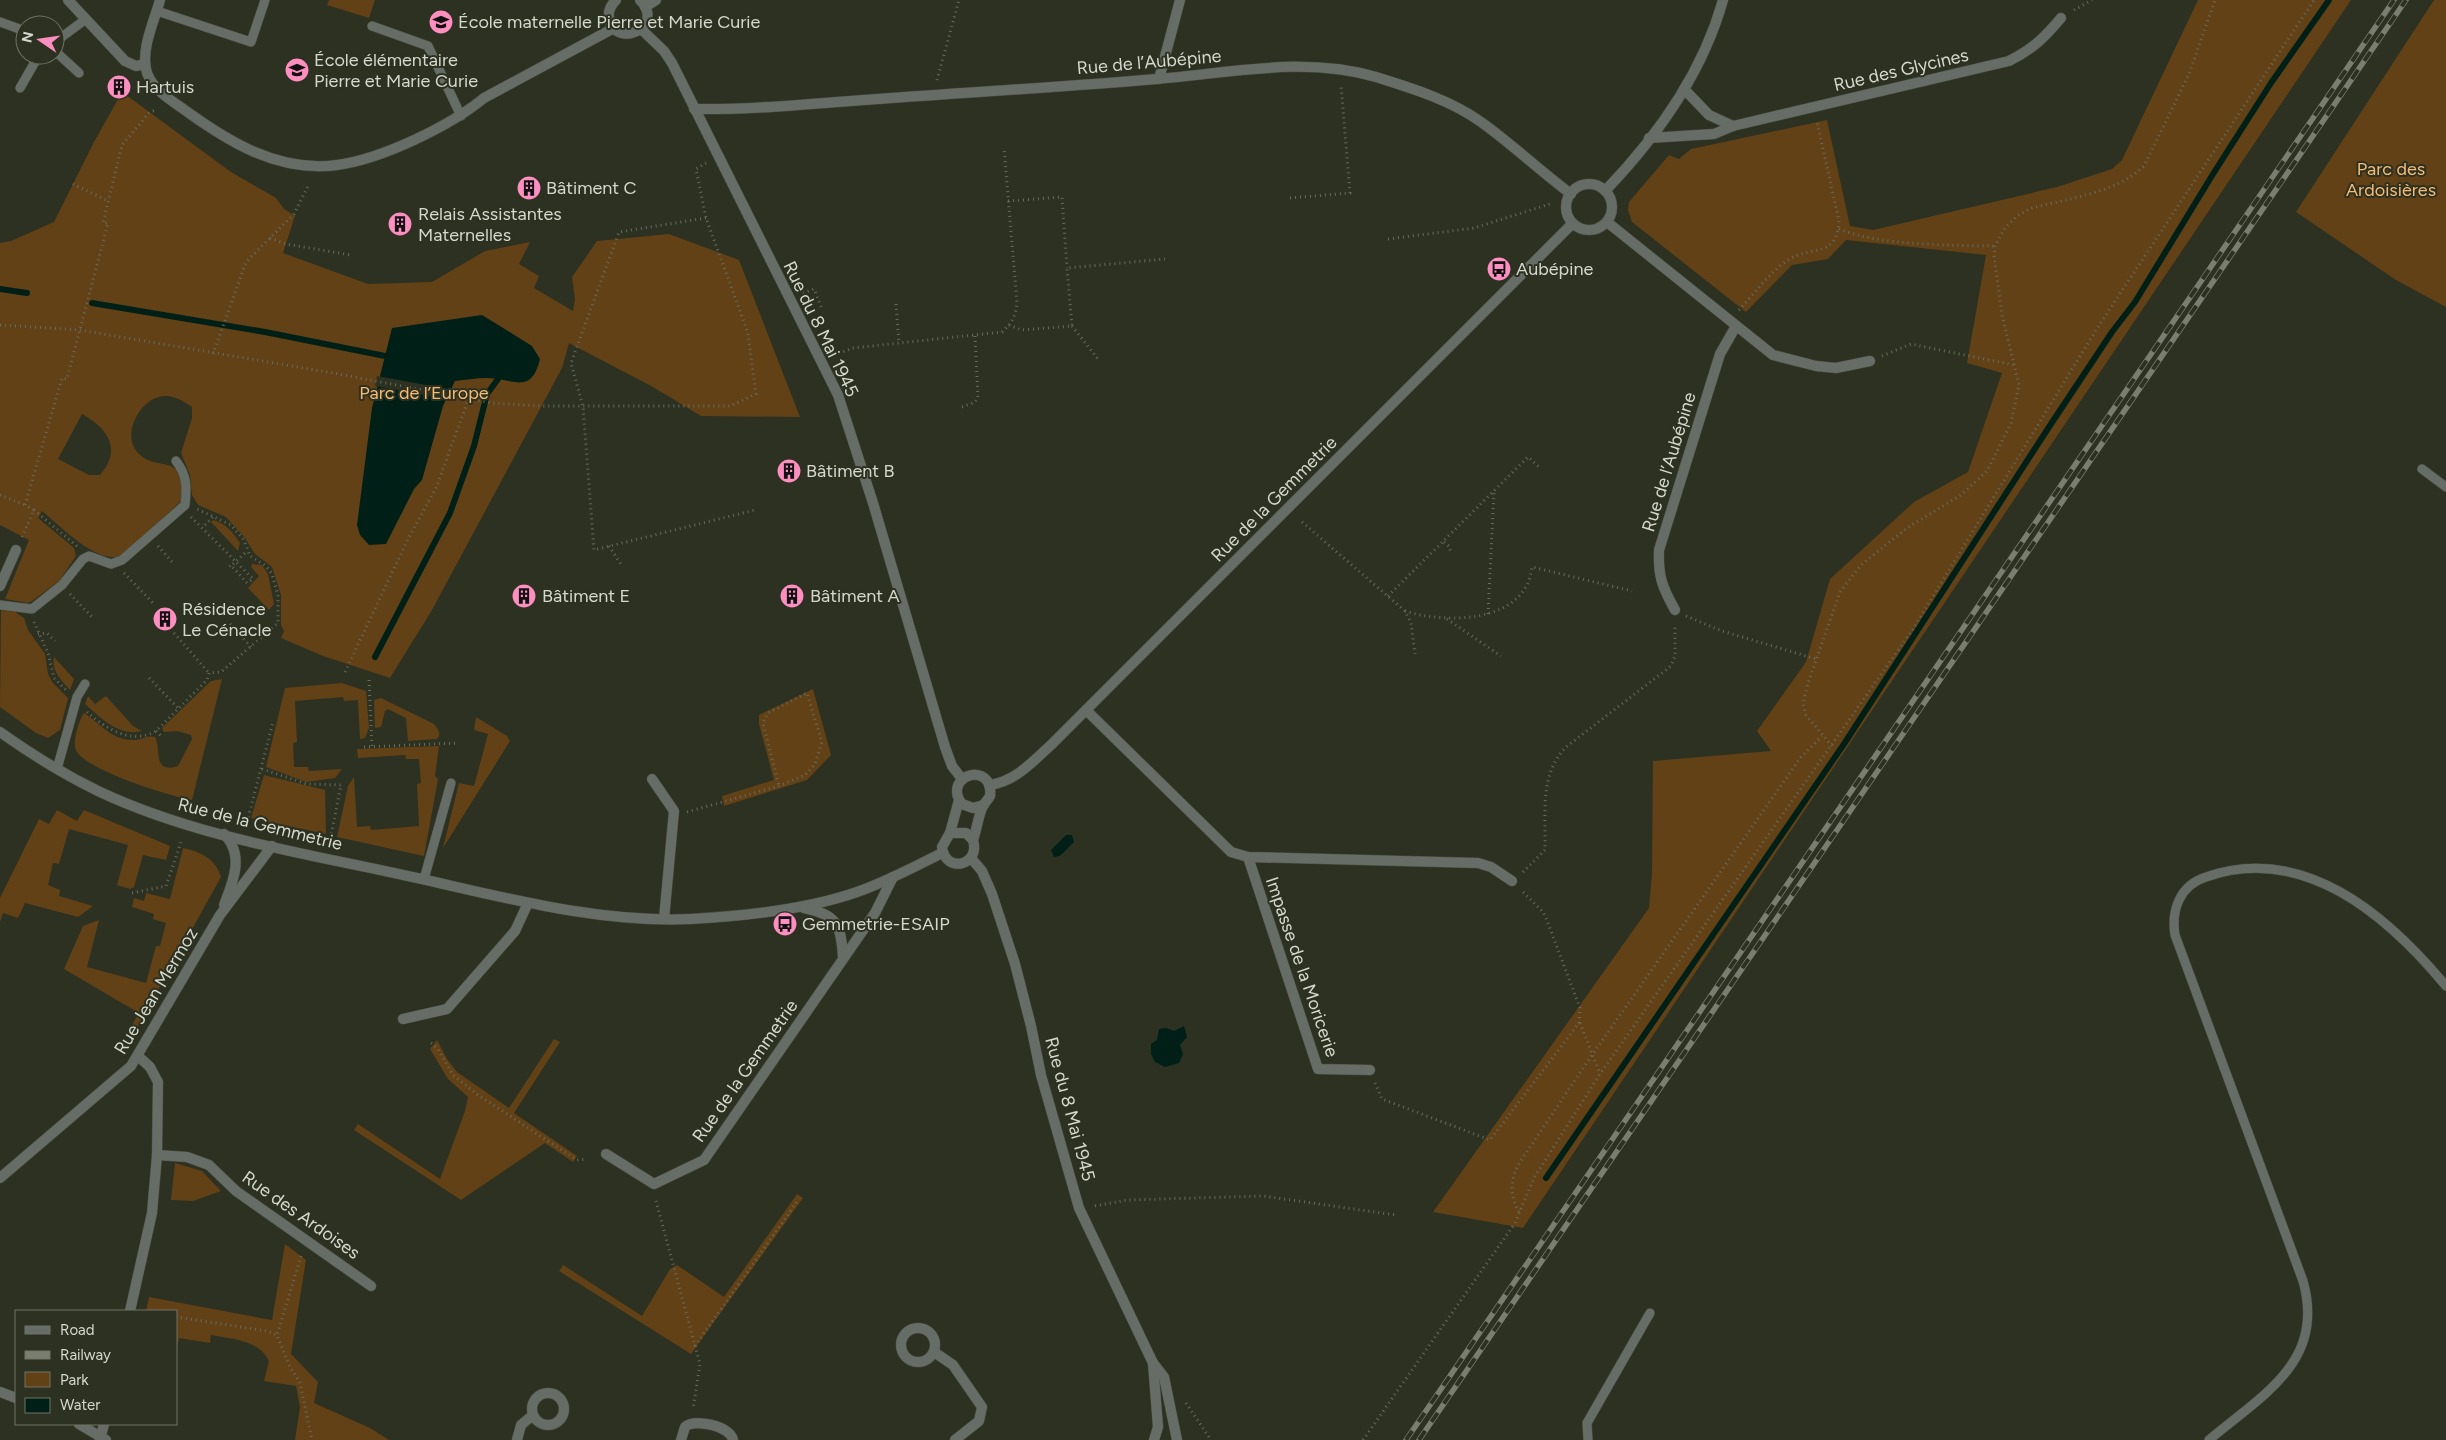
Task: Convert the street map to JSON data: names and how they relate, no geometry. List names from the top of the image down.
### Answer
{
  "streets": {
    "street": [
      "Rue de l’Aubépine",
      "Rue des Glycines",
      "Rue du 8 Mai 1945",
      "Rue de la Gemmetrie",
      "Impasse de la Moricerie",
      "Rue Jean Mermoz",
      "Rue des Ardoises"
    ]
  },
  "crossings": [
    ["Rue de l’Aubépine", "Rue du 8 Mai 1945"],
    ["Rue de l’Aubépine", "Rue de la Gemmetrie"],
    ["Rue du 8 Mai 1945", "Rue de la Gemmetrie"],
    ["Rue de la Gemmetrie", "Impasse de la Moricerie"],
    ["Rue de la Gemmetrie", "Rue Jean Mermoz"]
  ],
  "parks": ["Parc des Ardoisières", "Parc de l’Europe"],
  "places": {
    "school or university": ["École maternelle Pierre et Marie Curie", "École élémentaire Pierre et Marie Curie"],
    "building": [
      "Hartuis",
      "Bâtiment C",
      "Relais Assistantes Maternelles",
      "Bâtiment B",
      "Bâtiment E",
      "Bâtiment A",
      "Résidence Le Cénacle"
    ],
    "bus stop": ["Aubépine", "Gemmetrie-ESAIP"]
  },
  "legend": [
    "Road",
    "Railway",
    "Park",
    "Water"
  ],
  "north": "left"
}
